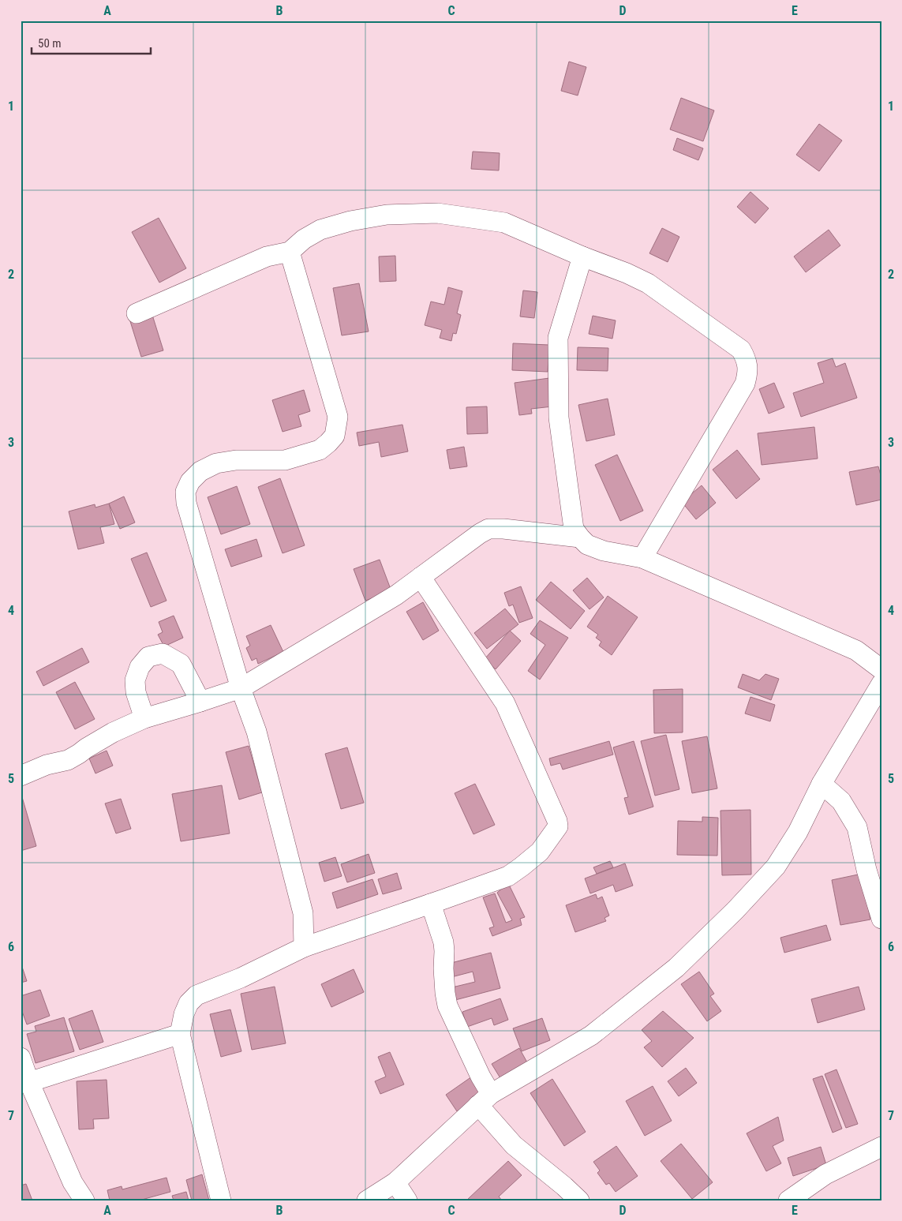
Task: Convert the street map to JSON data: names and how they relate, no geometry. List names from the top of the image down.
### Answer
{
  "scale_bar": "50 m",
  "grid": {
    "columns": [
      "A",
      "B",
      "C",
      "D",
      "E"
    ],
    "rows": [
      "1",
      "2",
      "3",
      "4",
      "5",
      "6",
      "7"
    ]
  }
}
